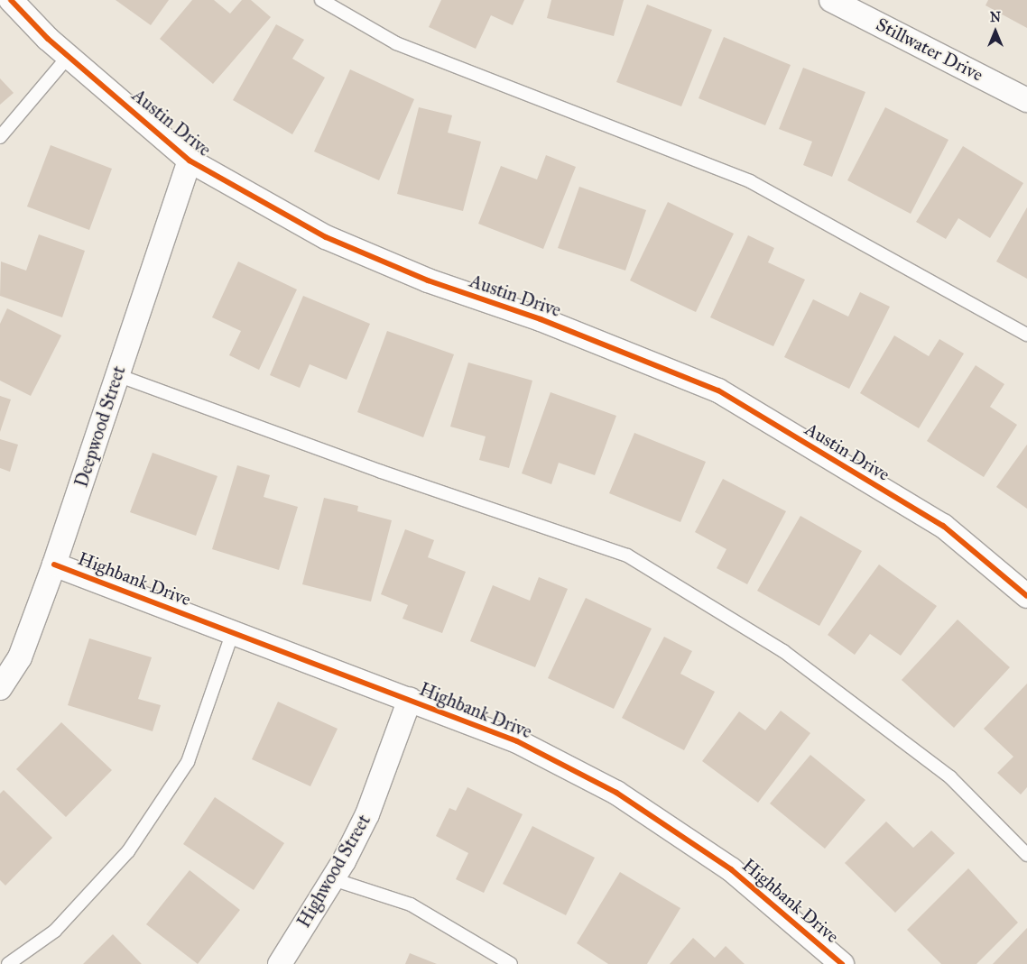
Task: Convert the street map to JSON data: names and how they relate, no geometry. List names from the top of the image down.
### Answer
{
  "streets": {
    "street": [
      "Stillwater Drive",
      "Austin Drive",
      "Deepwood Street",
      "Highbank Drive",
      "Highwood Street"
    ]
  },
  "crossings": [
    ["Austin Drive", "Deepwood Street"],
    ["Deepwood Street", "Highbank Drive"],
    ["Highbank Drive", "Highwood Street"]
  ],
  "north": "top"
}
